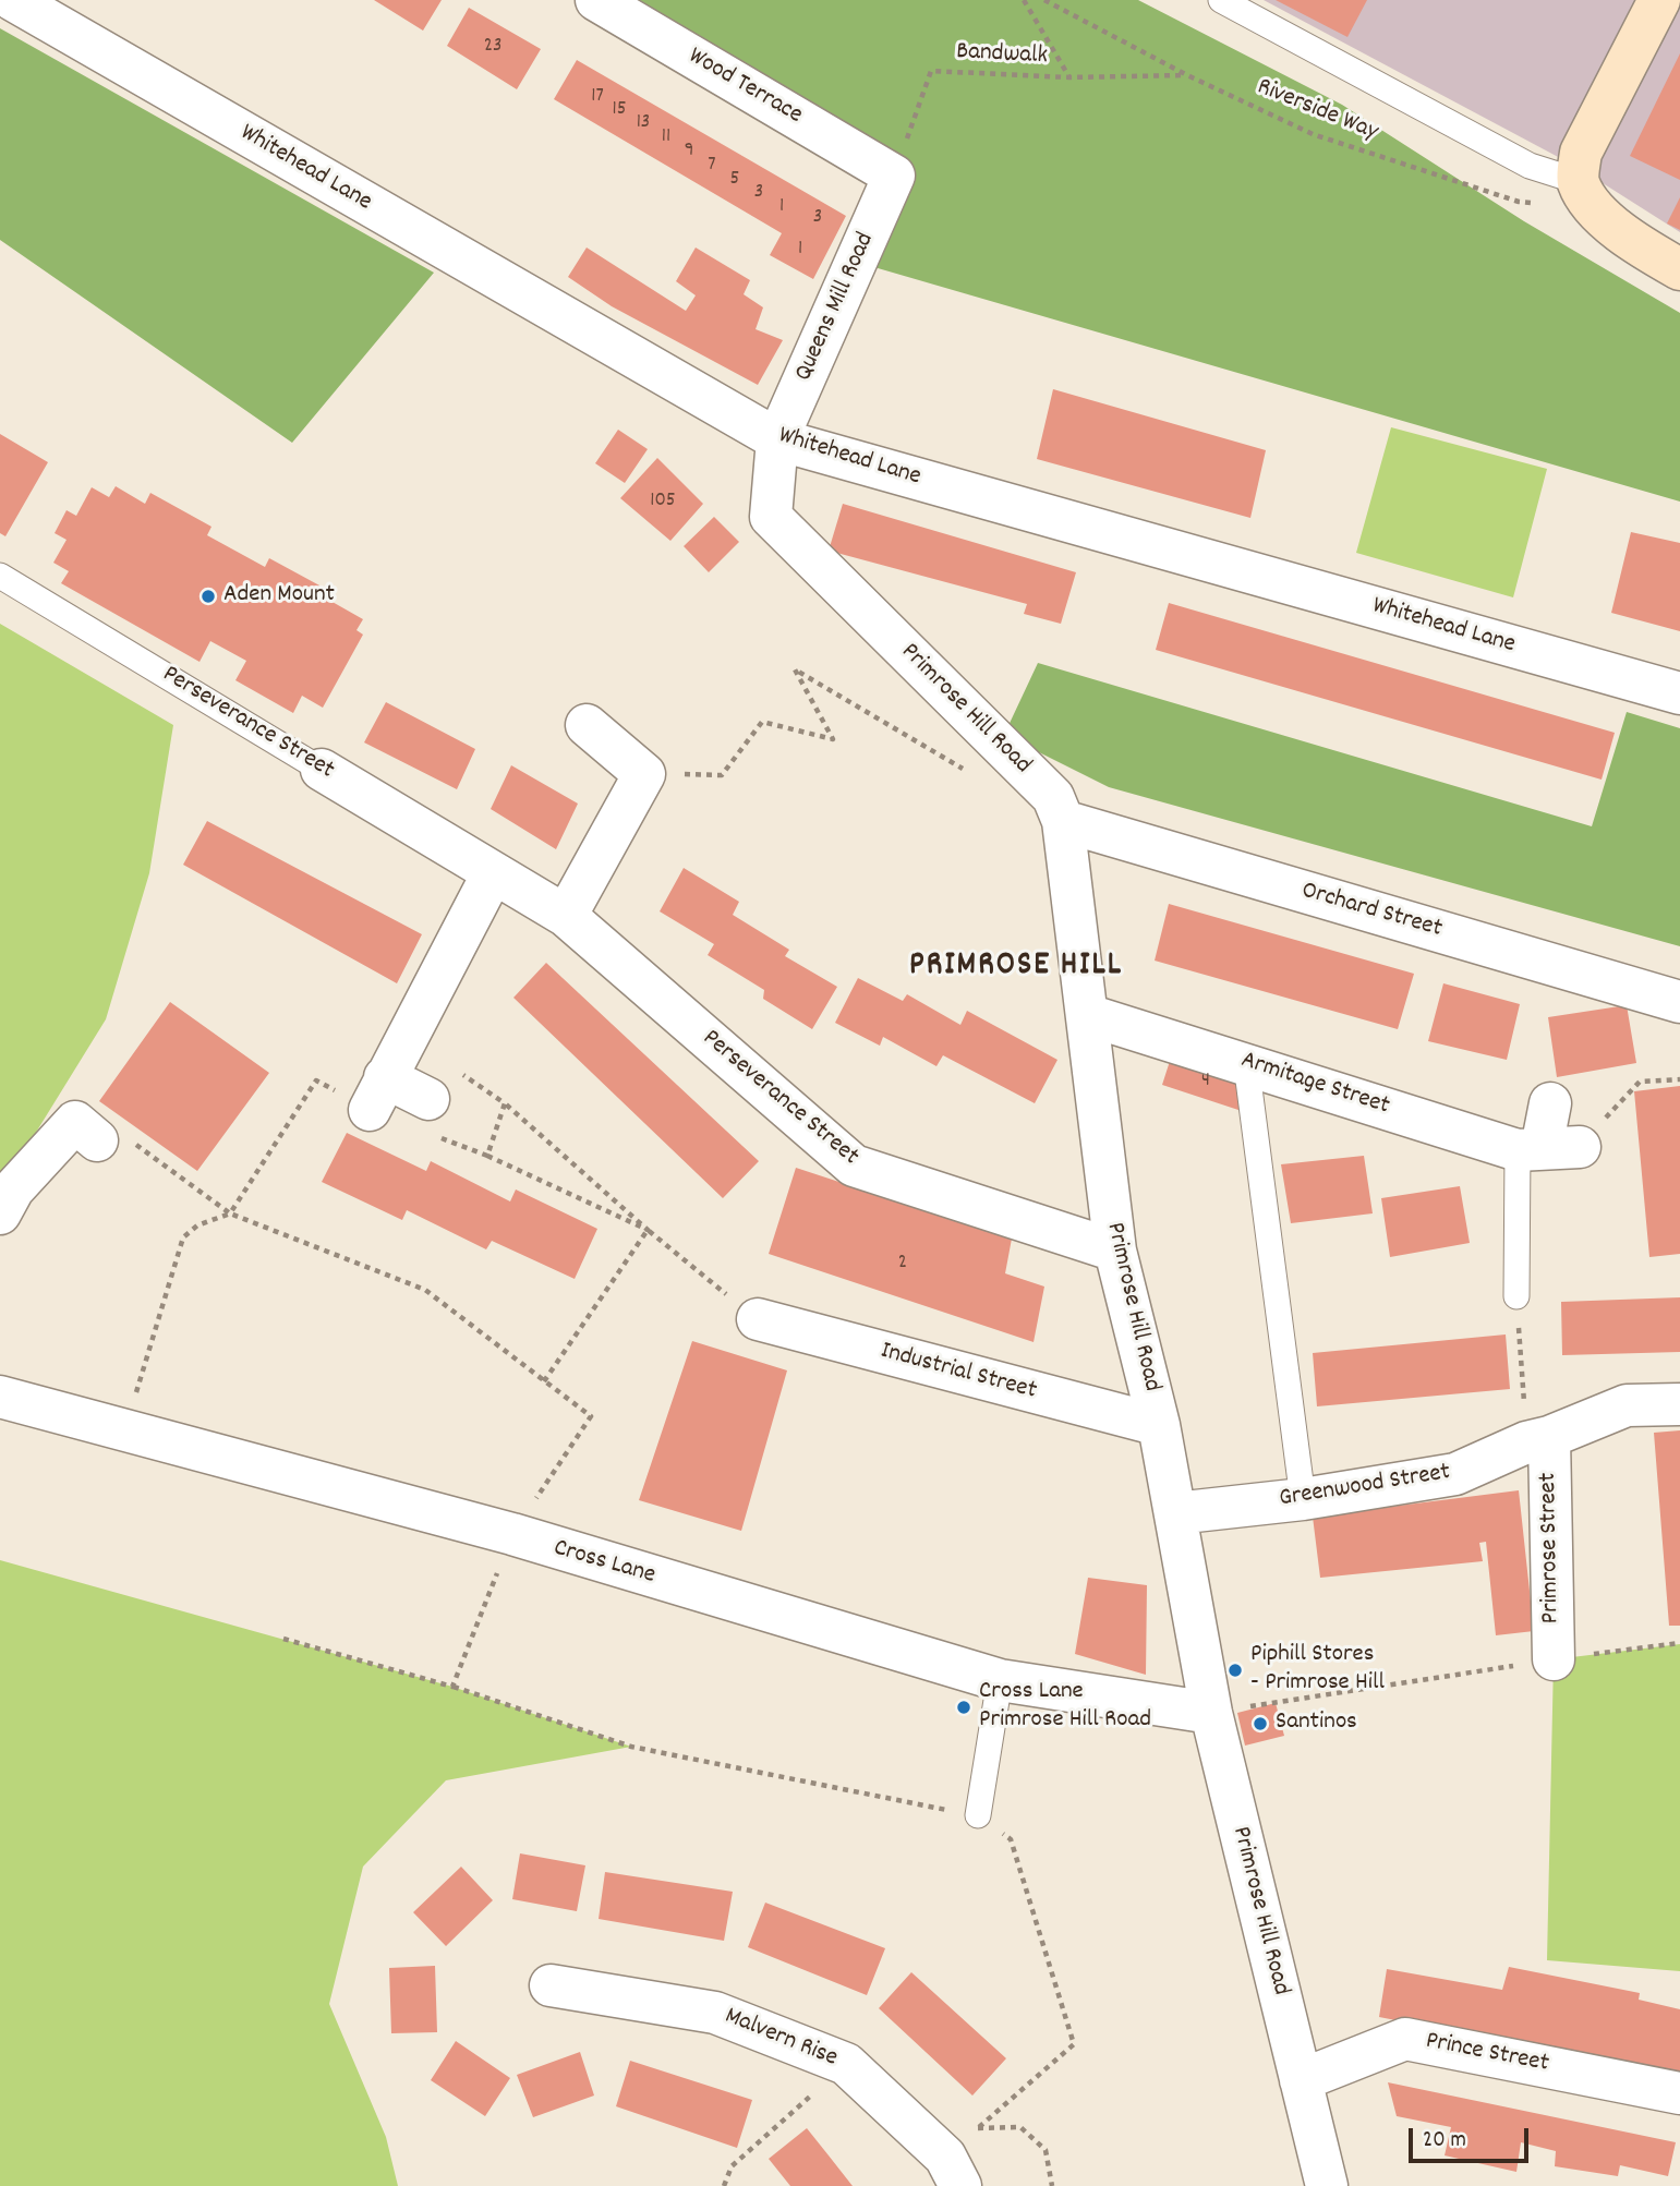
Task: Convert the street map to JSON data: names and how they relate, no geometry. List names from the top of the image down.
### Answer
{
  "streets": {
    "street": [
      "Wood Terrace",
      "Whitehead Lane",
      "Queens Mill Road",
      "Primrose Hill Road",
      "Perseverance Street",
      "Orchard Street",
      "Armitage Street",
      "Industrial Street",
      "Greenwood Street",
      "Primrose Street",
      "Cross Lane",
      "Malvern Rise",
      "Prince Street"
    ],
    "path": ["Bandwalk", "Riverside Way"]
  },
  "crossings": [
    ["Bandwalk", "Wood Terrace"],
    ["Bandwalk", "Riverside Way"],
    ["Bandwalk", "Queens Mill Road"],
    ["Wood Terrace", "Queens Mill Road"],
    ["Whitehead Lane", "Queens Mill Road"],
    ["Whitehead Lane", "Primrose Hill Road"],
    ["Queens Mill Road", "Primrose Hill Road"],
    ["Primrose Hill Road", "Perseverance Street"],
    ["Primrose Hill Road", "Orchard Street"],
    ["Primrose Hill Road", "Armitage Street"],
    ["Primrose Hill Road", "Industrial Street"],
    ["Primrose Hill Road", "Greenwood Street"],
    ["Primrose Hill Road", "Cross Lane"],
    ["Primrose Hill Road", "Prince Street"],
    ["Greenwood Street", "Primrose Street"]
  ],
  "districts": ["PRIMROSE HILL"],
  "places": [
    "Aden Mount",
    "Piphill Stores - Primrose Hill",
    "Cross Lane Primrose Hill Road",
    "Santinos"
  ],
  "house_numbers": [
    "23",
    "17",
    "15",
    "13",
    "11",
    "9",
    "7",
    "5",
    "3",
    "1",
    "3",
    "1",
    "105",
    "4",
    "2"
  ],
  "scale_bar": "20 m"
}
